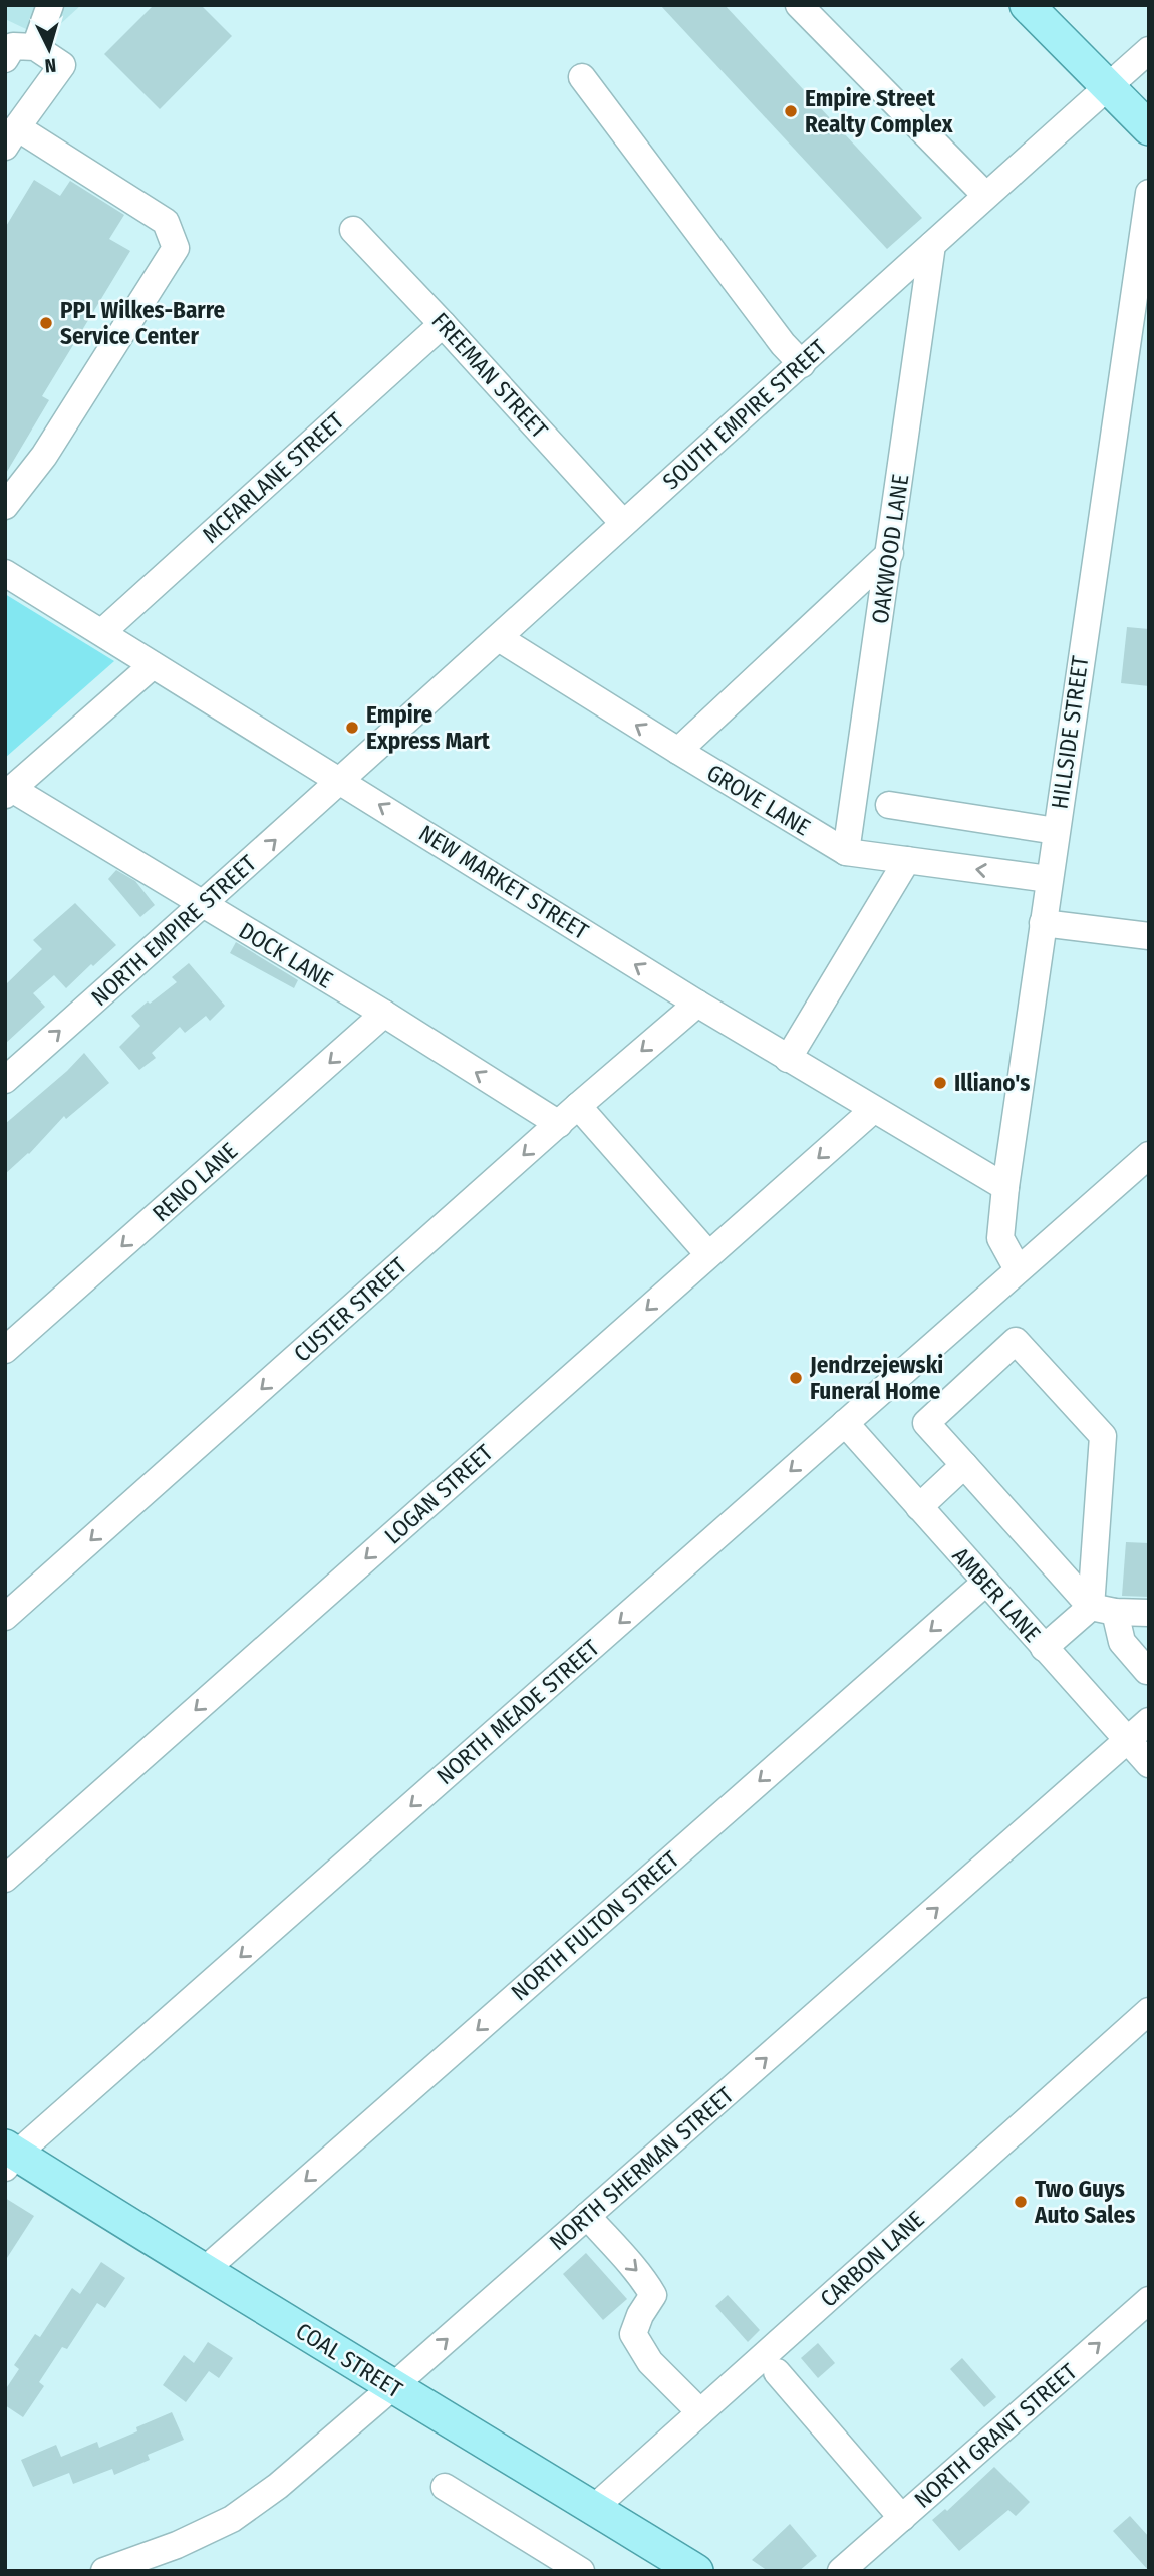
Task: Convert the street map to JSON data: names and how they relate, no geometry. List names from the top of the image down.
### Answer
{
  "streets": {
    "main road": ["COAL STREET"],
    "street": [
      "FREEMAN STREET",
      "SOUTH EMPIRE STREET",
      "MCFARLANE STREET",
      "OAKWOOD LANE",
      "HILLSIDE STREET",
      "GROVE LANE",
      "NEW MARKET STREET",
      "NORTH EMPIRE STREET",
      "DOCK LANE",
      "RENO LANE",
      "CUSTER STREET",
      "LOGAN STREET",
      "AMBER LANE",
      "NORTH MEADE STREET",
      "NORTH FULTON STREET",
      "NORTH SHERMAN STREET",
      "CARBON LANE",
      "NORTH GRANT STREET"
    ]
  },
  "crossings": [
    ["FREEMAN STREET", "SOUTH EMPIRE STREET"],
    ["FREEMAN STREET", "MCFARLANE STREET"],
    ["SOUTH EMPIRE STREET", "OAKWOOD LANE"],
    ["SOUTH EMPIRE STREET", "GROVE LANE"],
    ["SOUTH EMPIRE STREET", "NEW MARKET STREET"],
    ["SOUTH EMPIRE STREET", "NORTH EMPIRE STREET"],
    ["MCFARLANE STREET", "NEW MARKET STREET"],
    ["OAKWOOD LANE", "GROVE LANE"],
    ["HILLSIDE STREET", "GROVE LANE"],
    ["HILLSIDE STREET", "NEW MARKET STREET"],
    ["HILLSIDE STREET", "NORTH MEADE STREET"],
    ["NEW MARKET STREET", "NORTH EMPIRE STREET"],
    ["NEW MARKET STREET", "CUSTER STREET"],
    ["NEW MARKET STREET", "LOGAN STREET"],
    ["NORTH EMPIRE STREET", "DOCK LANE"],
    ["DOCK LANE", "RENO LANE"],
    ["DOCK LANE", "CUSTER STREET"],
    ["AMBER LANE", "NORTH MEADE STREET"],
    ["AMBER LANE", "NORTH FULTON STREET"],
    ["AMBER LANE", "NORTH SHERMAN STREET"],
    ["NORTH MEADE STREET", "COAL STREET"],
    ["NORTH FULTON STREET", "COAL STREET"],
    ["NORTH SHERMAN STREET", "COAL STREET"],
    ["CARBON LANE", "COAL STREET"]
  ],
  "one_way": [
    "NEW MARKET STREET",
    "RENO LANE",
    "CUSTER STREET",
    "LOGAN STREET",
    "NORTH MEADE STREET",
    "NORTH FULTON STREET",
    "NORTH SHERMAN STREET",
    "NORTH GRANT STREET"
  ],
  "places": [
    "Empire Street Realty Complex",
    "PPL Wilkes-Barre Service Center",
    "Empire Express Mart",
    "Illiano's",
    "Jendrzejewski Funeral Home",
    "Two Guys Auto Sales"
  ],
  "north": "bottom"
}
